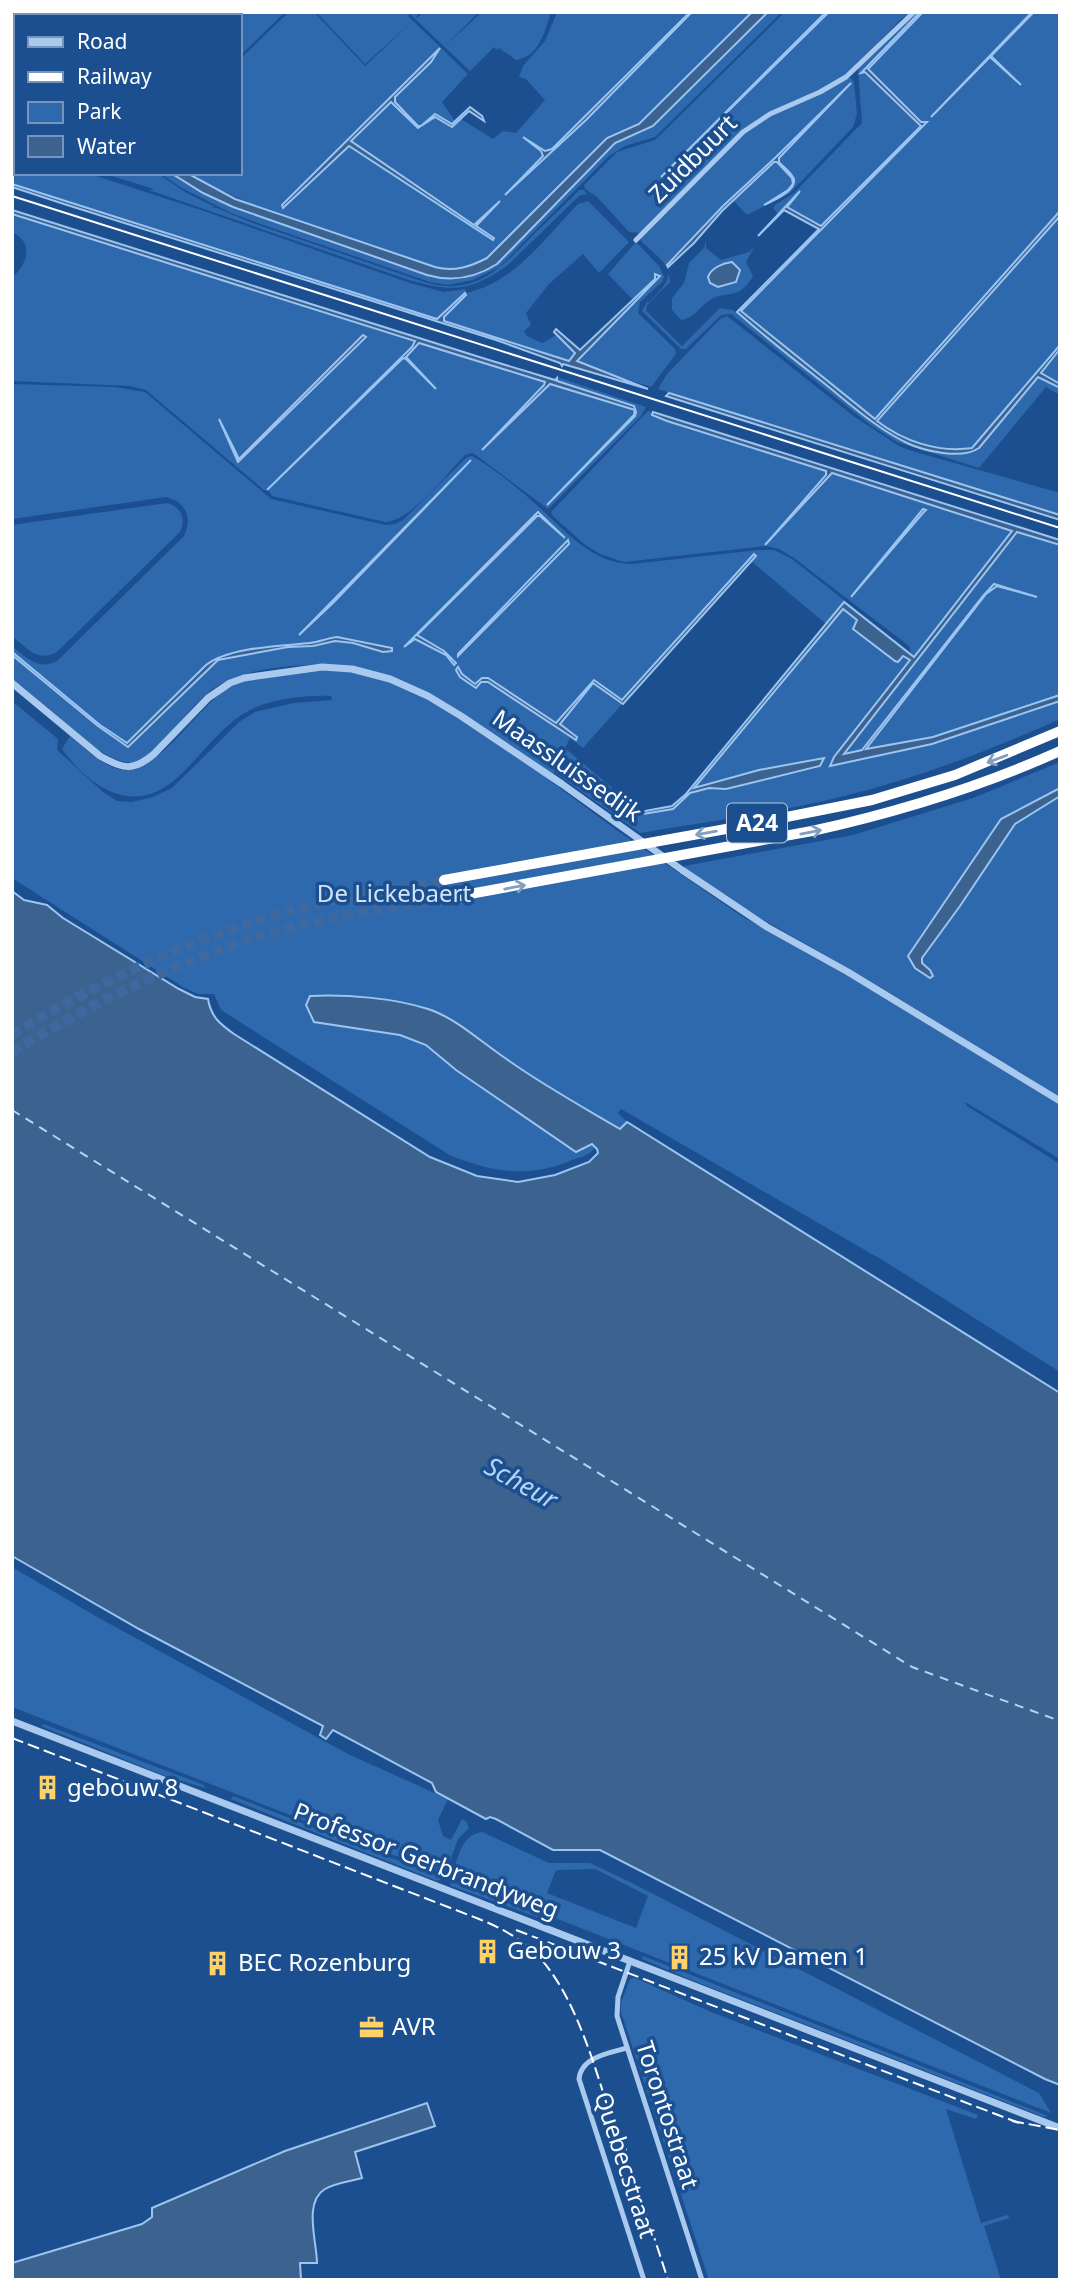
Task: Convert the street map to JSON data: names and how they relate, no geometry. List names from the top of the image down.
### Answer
{
  "streets": {
    "highway": ["A24"],
    "street": [
      "Zuidbuurt",
      "Maassluissedijk",
      "Professor Gerbrandyweg",
      "Torontostraat",
      "Quebecstraat"
    ]
  },
  "crossings": [
    ["Professor Gerbrandyweg", "Torontostraat"],
    ["Torontostraat", "Quebecstraat"]
  ],
  "water": ["Scheur"],
  "parks": ["De Lickebaert"],
  "places": {
    "building": [
      "gebouw 8",
      "Gebouw 3",
      "25 kV Damen 1",
      "BEC Rozenburg"
    ],
    "office": ["AVR"]
  },
  "legend": [
    "Road",
    "Railway",
    "Park",
    "Water"
  ]
}
